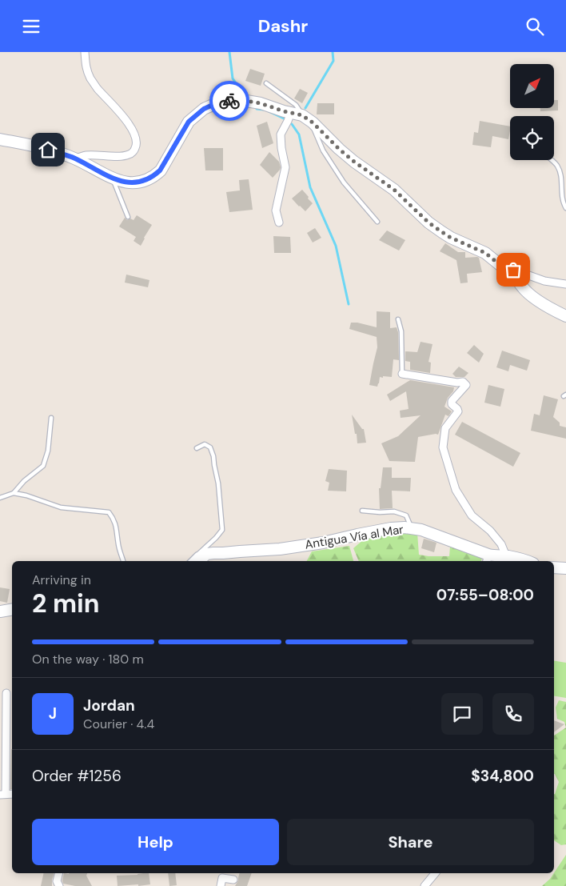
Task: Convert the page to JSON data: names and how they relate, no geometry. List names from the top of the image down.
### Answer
{
  "streets": {
    "main road": ["Antigua Vía al Mar"]
  },
  "north": "top right",
  "page": {
    "header": "Dashr",
    "heading": ["2 min", "Arriving in", "07:55–08:00"],
    "panel": [
      "Jordan",
      "Courier · 4.4",
      "Order #1256",
      "$34,800"
    ],
    "bar": "On the way · 180 m",
    "round": "J",
    "buttons": ["Help", "Share"]
  }
}
